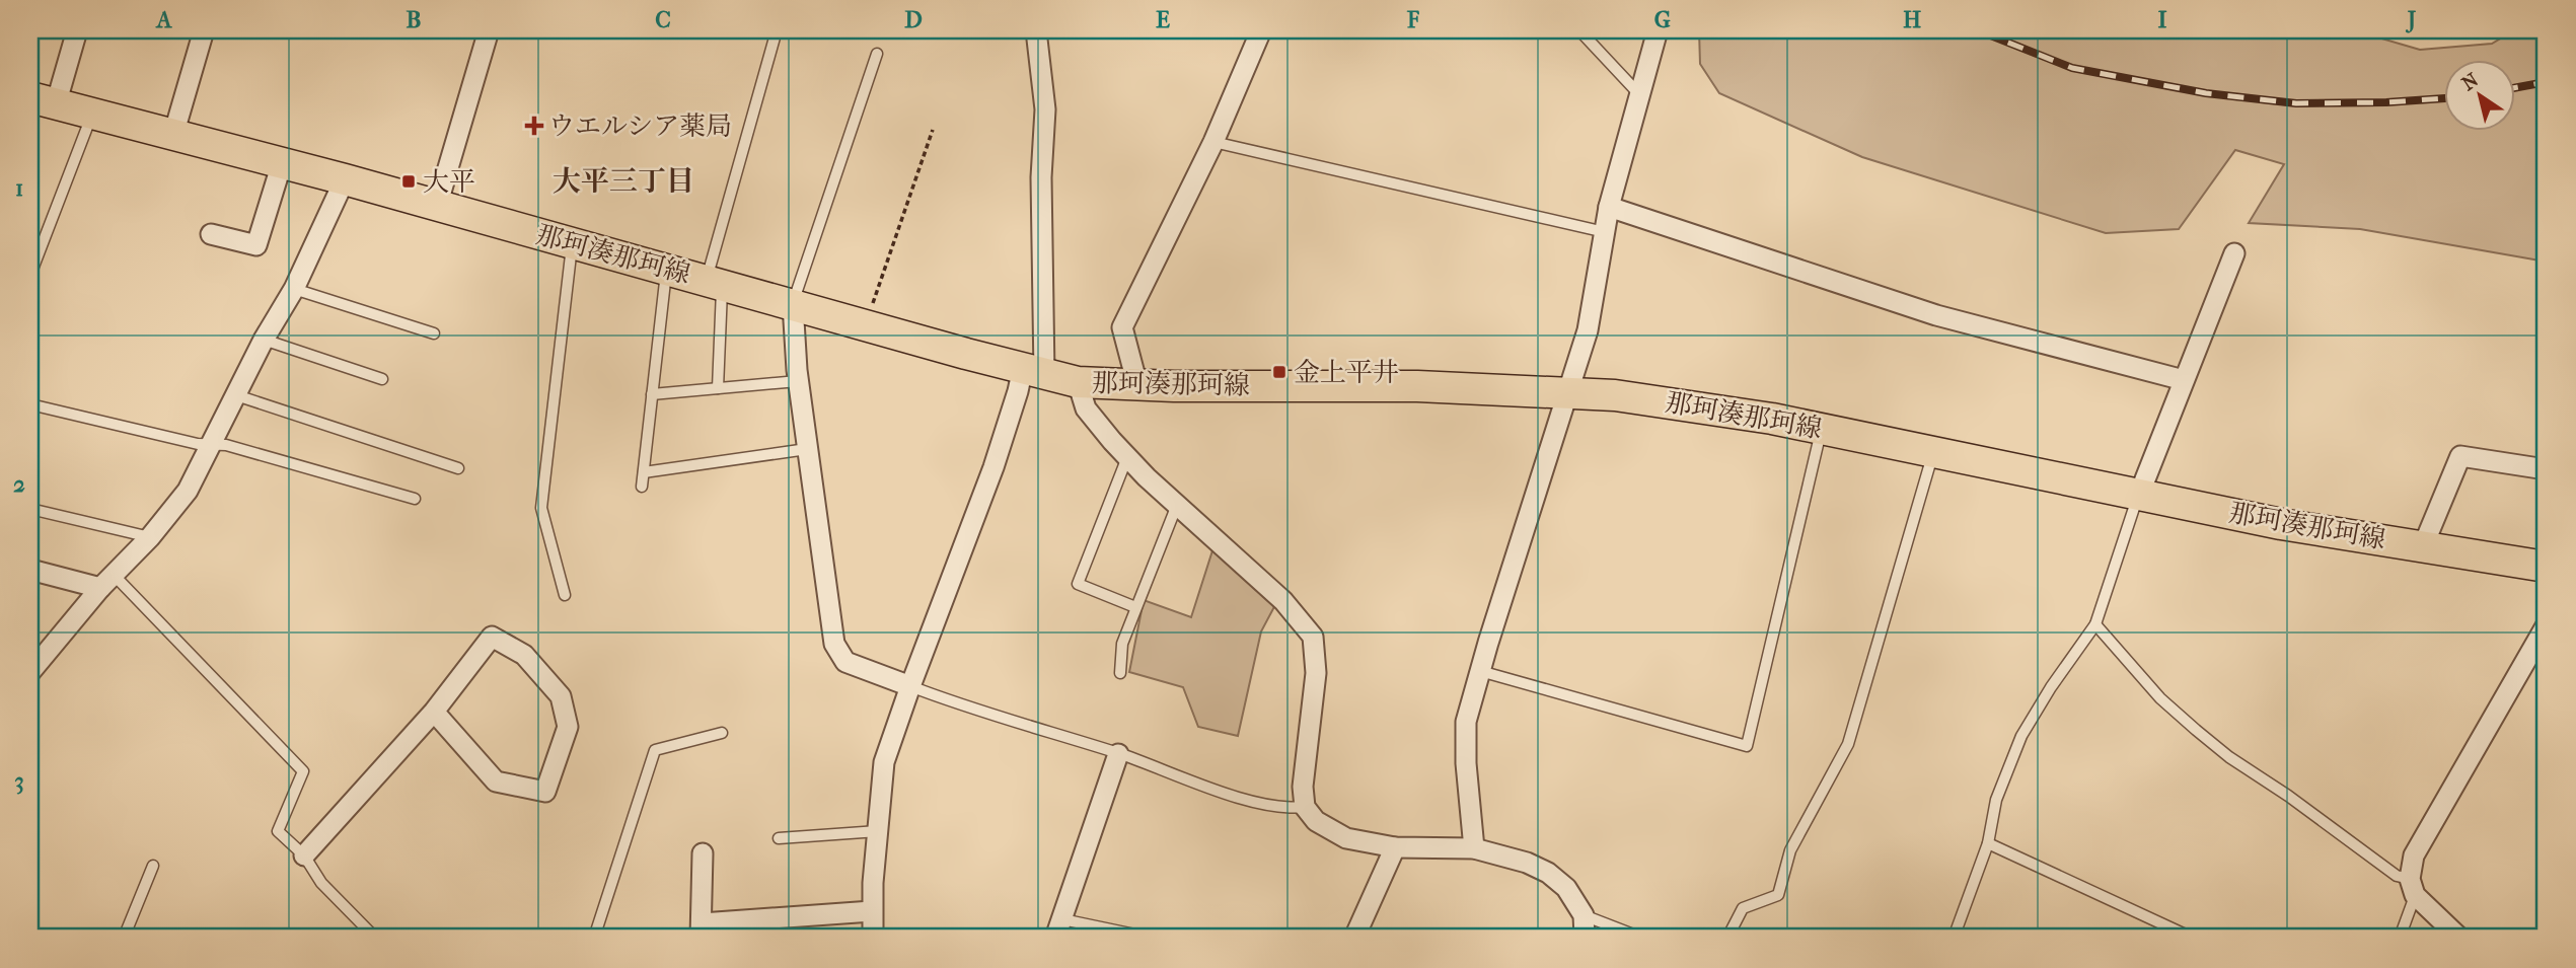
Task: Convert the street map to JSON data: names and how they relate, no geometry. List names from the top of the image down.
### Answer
{
  "streets": {
    "main road": ["那珂湊那珂線"]
  },
  "districts": ["大平三丁目"],
  "places": {
    "health": ["ウエルシア薬局"],
    "transit": ["大平", "金上平井"]
  },
  "north": "top left",
  "grid": {
    "columns": [
      "A",
      "B",
      "C",
      "D",
      "E",
      "F",
      "G",
      "H",
      "I",
      "J"
    ],
    "rows": ["1", "2", "3"]
  }
}
